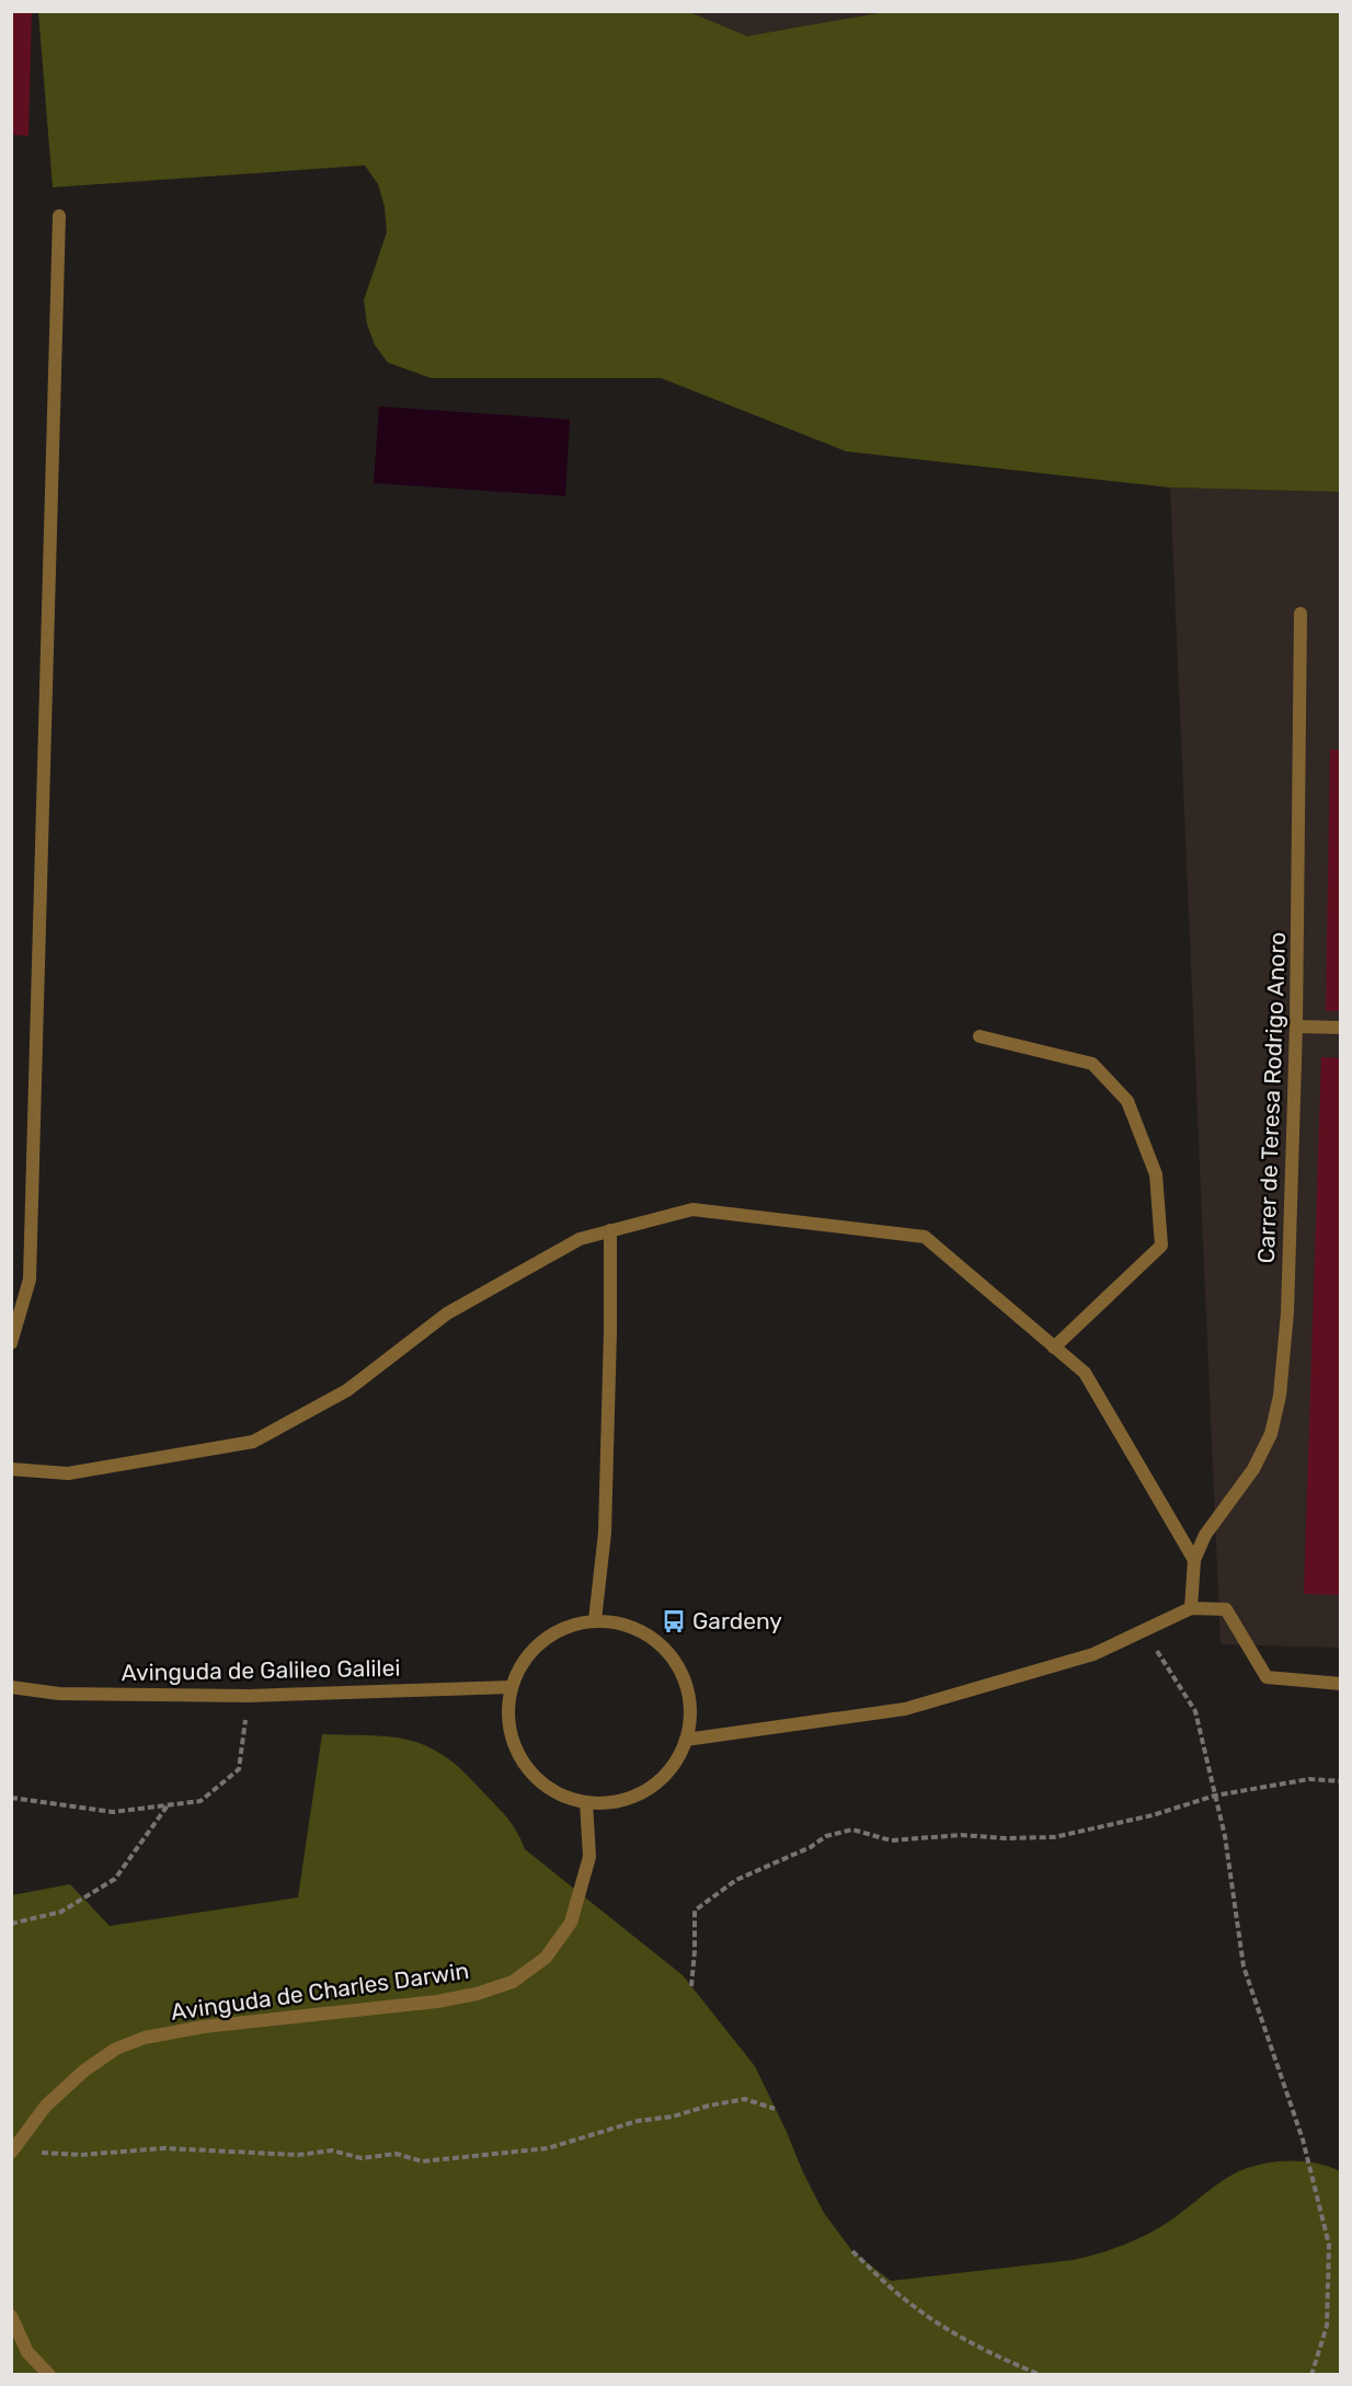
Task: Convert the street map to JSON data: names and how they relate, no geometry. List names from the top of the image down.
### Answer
{
  "streets": {
    "street": ["Carrer de Teresa Rodrigo Anoro", "Avinguda de Galileo Galilei", "Avinguda de Charles Darwin"]
  },
  "crossings": [
    ["Avinguda de Galileo Galilei", "Avinguda de Charles Darwin"]
  ],
  "places": {
    "bus stop": ["Gardeny"]
  }
}
